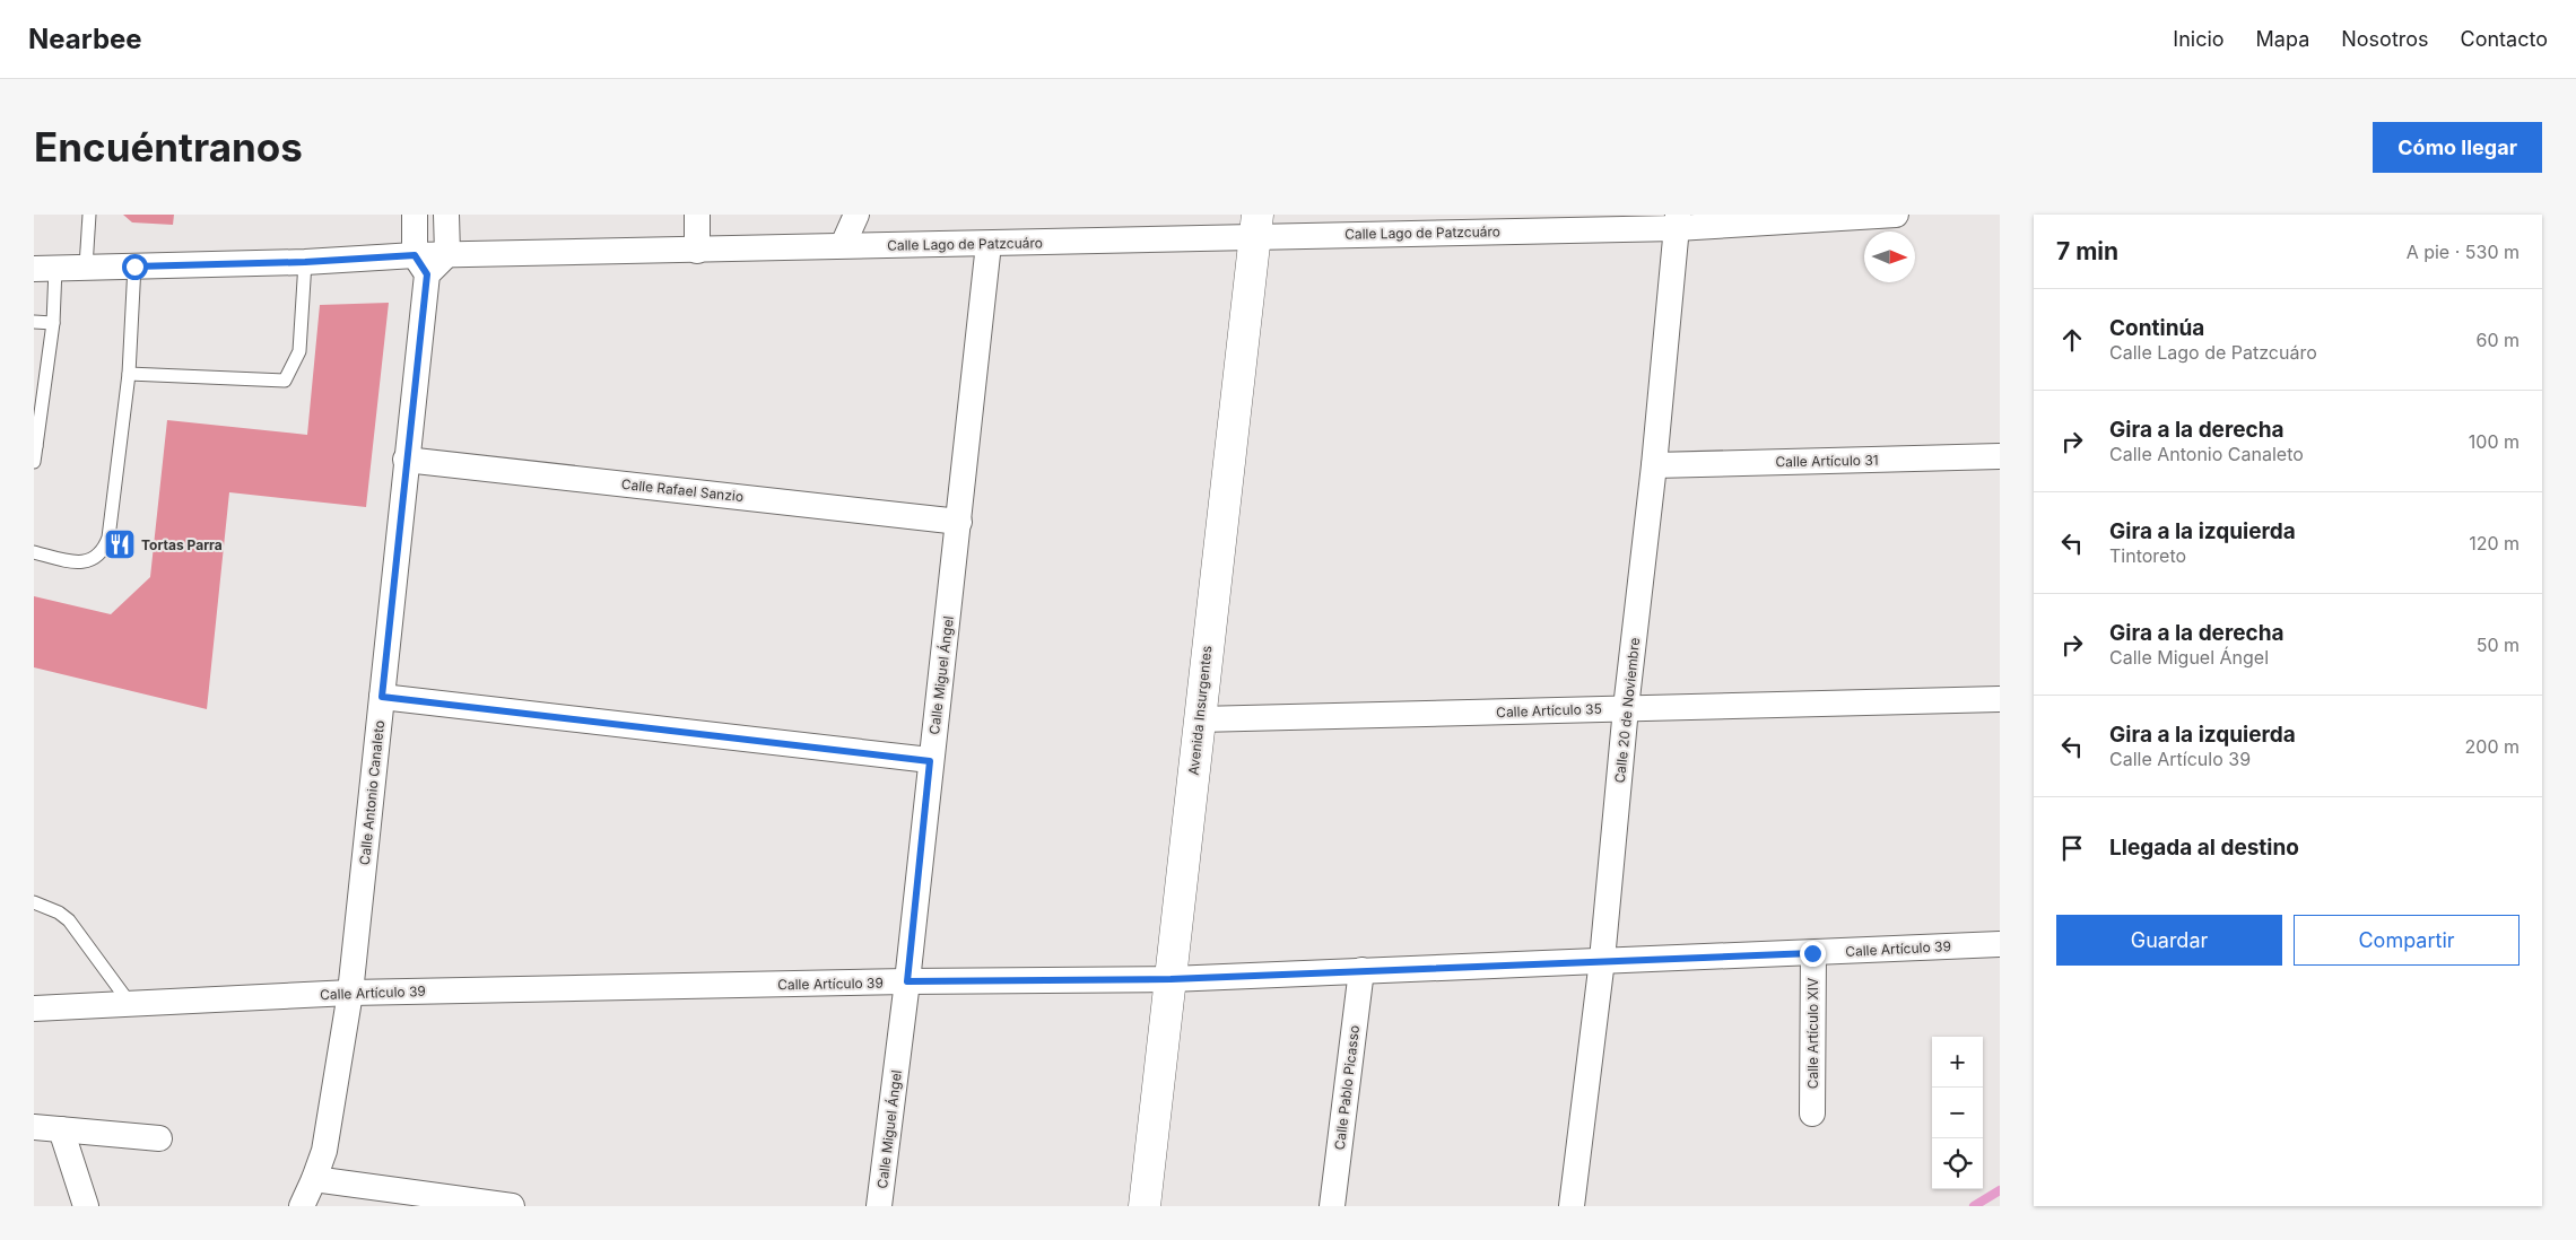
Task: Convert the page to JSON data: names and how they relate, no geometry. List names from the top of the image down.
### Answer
{
  "streets": {
    "street": [
      "Calle Lago de Patzcuáro",
      "Calle Artículo 31",
      "Calle Rafael Sanzio",
      "Calle Miguel Ángel",
      "Avenida Insurgentes",
      "Calle Artículo 35",
      "Calle 20 de Noviembre",
      "Calle Antonio Canaleto",
      "Calle Artículo 39",
      "Calle Artículo XIV",
      "Calle Pablo Picasso"
    ]
  },
  "crossings": [
    ["Calle Lago de Patzcuáro", "Calle Miguel Ángel"],
    ["Calle Lago de Patzcuáro", "Avenida Insurgentes"],
    ["Calle Lago de Patzcuáro", "Calle 20 de Noviembre"],
    ["Calle Lago de Patzcuáro", "Calle Antonio Canaleto"],
    ["Calle Artículo 31", "Calle 20 de Noviembre"],
    ["Calle Rafael Sanzio", "Calle Miguel Ángel"],
    ["Calle Rafael Sanzio", "Calle Antonio Canaleto"],
    ["Calle Miguel Ángel", "Calle Artículo 39"],
    ["Avenida Insurgentes", "Calle Artículo 35"],
    ["Avenida Insurgentes", "Calle Artículo 39"],
    ["Calle Artículo 35", "Calle 20 de Noviembre"],
    ["Calle 20 de Noviembre", "Calle Artículo 39"],
    ["Calle Antonio Canaleto", "Calle Artículo 39"],
    ["Calle Artículo 39", "Calle Artículo XIV"],
    ["Calle Artículo 39", "Calle Pablo Picasso"]
  ],
  "places": {
    "restaurant": ["Tortas Parra"]
  },
  "north": "right",
  "page": {
    "header": "Nearbee",
    "nav": [
      "Inicio",
      "Mapa",
      "Nosotros",
      "Contacto"
    ],
    "buttons": [
      "Cómo llegar",
      ["Guardar", "Compartir"]
    ],
    "title": "Encuéntranos",
    "heading": ["7 min", "A pie · 530 m"],
    "list": [
      ["Continúa", "Calle Lago de Patzcuáro", "60 m"],
      ["Gira a la derecha", "Calle Antonio Canaleto", "100 m"],
      ["Gira a la izquierda", "Tintoreto", "120 m"],
      ["Gira a la derecha", "Calle Miguel Ángel", "50 m"],
      ["Gira a la izquierda", "Calle Artículo 39", "200 m"],
      "Llegada al destino"
    ],
    "map_buttons": ["+", "−"]
  }
}
